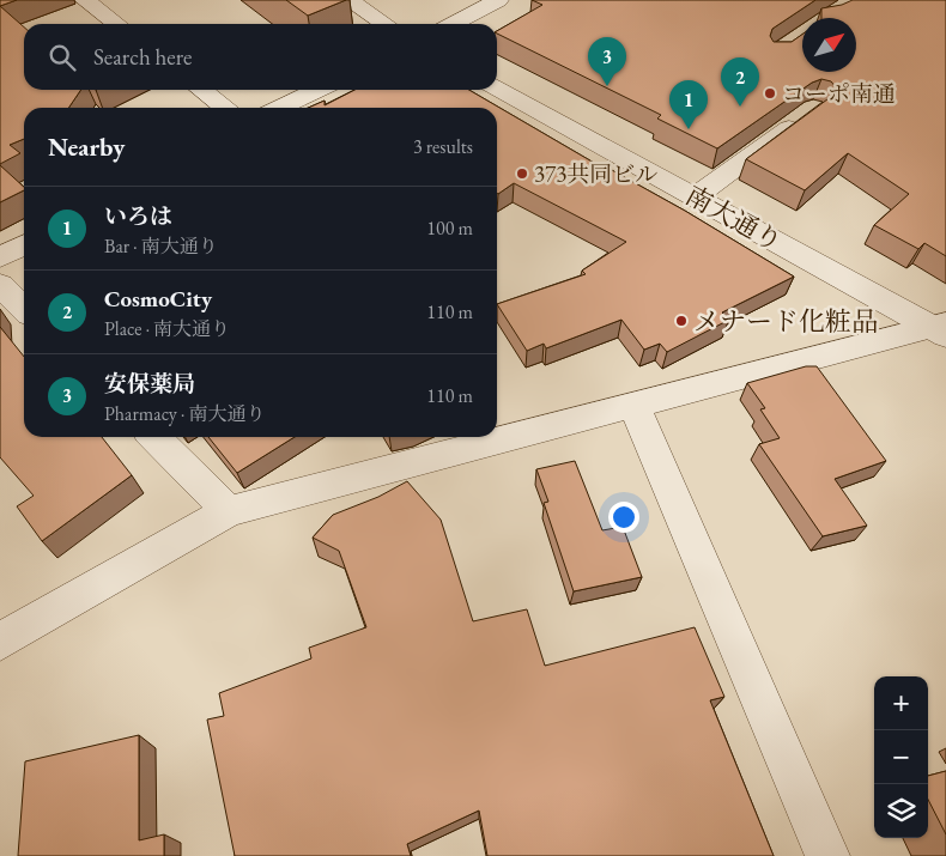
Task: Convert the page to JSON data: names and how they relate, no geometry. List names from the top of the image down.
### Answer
{
  "streets": {
    "street": ["南大通り"]
  },
  "places": ["コーポ南通", "373共同ビル", "メナード化粧品"],
  "north": "top right",
  "page": {
    "search": "Search here",
    "pins": ["3", "2", "1"],
    "heading": ["Nearby", "3 results"],
    "list": [
      {
        "mark": "1",
        "name": "いろは",
        "note": "Bar · 南大通り",
        "value": "100 m"
      },
      {
        "mark": "2",
        "name": "CosmoCity",
        "note": "Place · 南大通り",
        "value": "110 m"
      },
      {
        "mark": "3",
        "name": "安保薬局",
        "note": "Pharmacy · 南大通り",
        "value": "110 m"
      }
    ],
    "map_buttons": ["+", "−"]
  }
}
